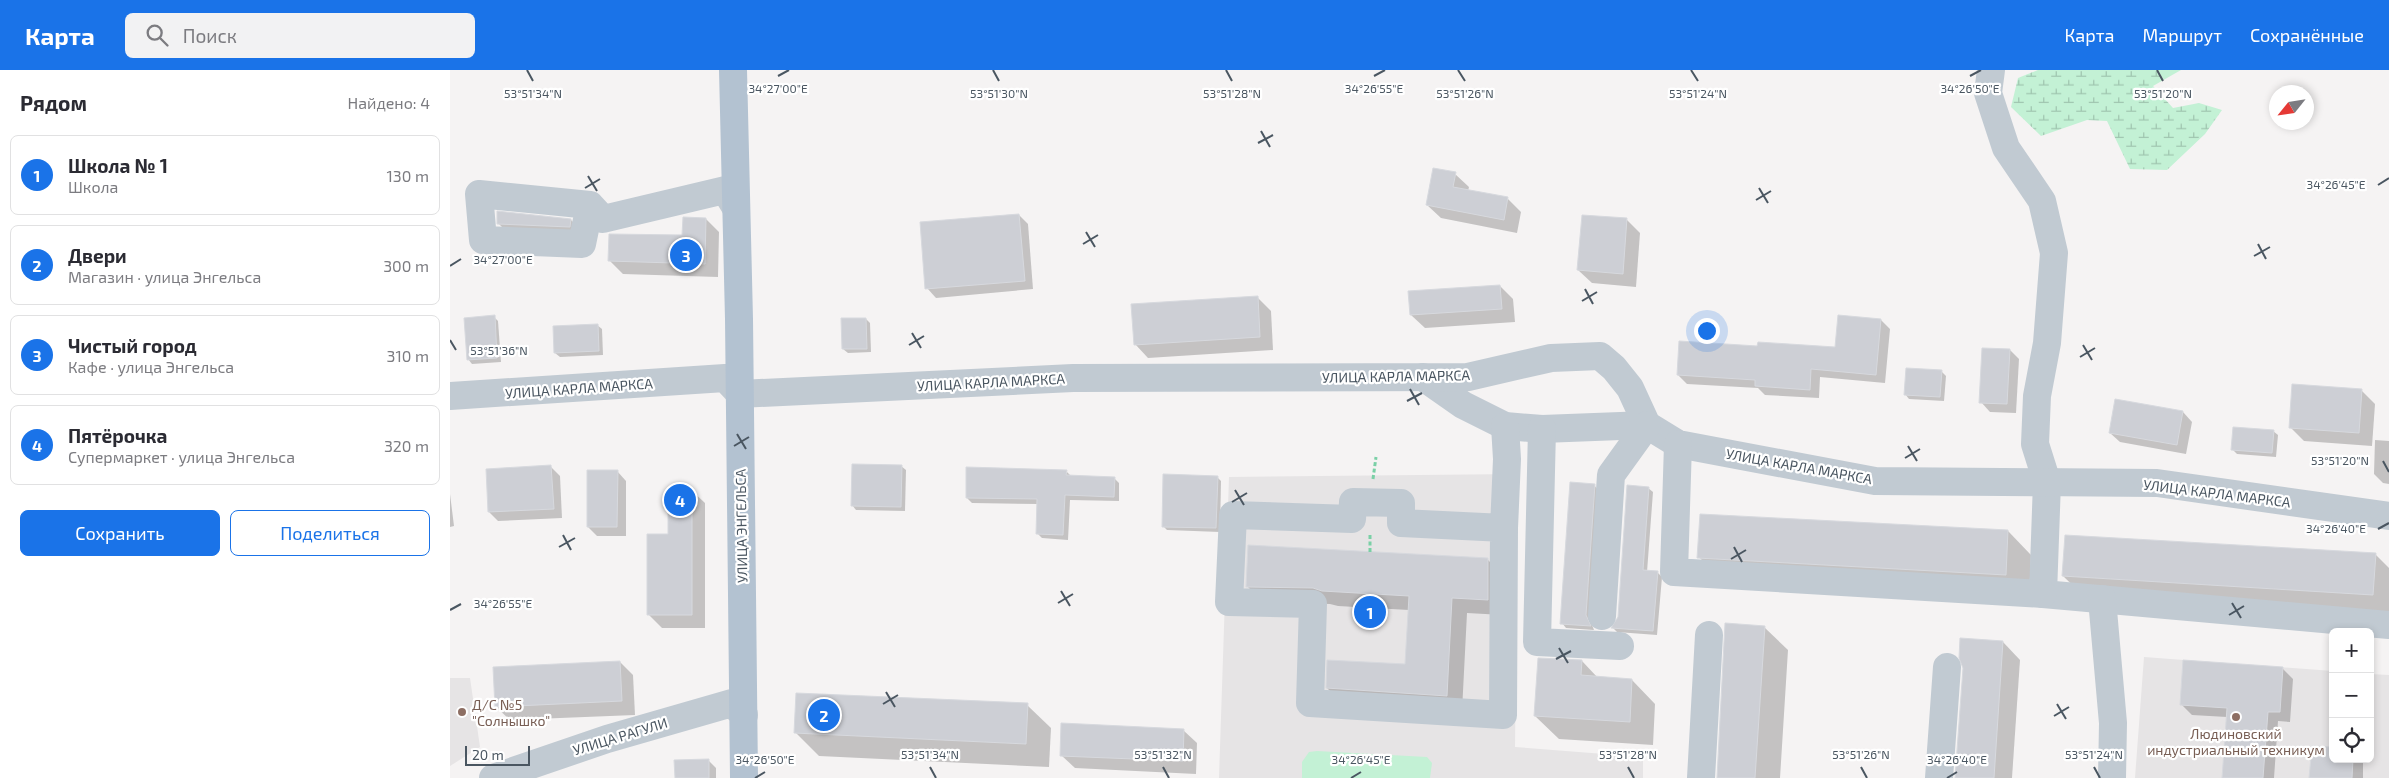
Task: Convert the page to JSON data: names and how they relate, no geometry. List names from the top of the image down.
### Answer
{
  "streets": {
    "main road": ["УЛИЦА ЭНГЕЛЬСА"],
    "street": ["УЛИЦА КАРЛА МАРКСА", "УЛИЦА РАГУЛИ"]
  },
  "crossings": [
    ["УЛИЦА КАРЛА МАРКСА", "УЛИЦА ЭНГЕЛЬСА"],
    ["УЛИЦА ЭНГЕЛЬСА", "УЛИЦА РАГУЛИ"]
  ],
  "places": ["Д/С №5 \"Солнышко\"", "Людиновский индустриальный техникум"],
  "scale_bar": "20 m",
  "north": "bottom left",
  "page": {
    "header": "Карта",
    "search": "Поиск",
    "nav": ["Карта", "Маршрут", "Сохранённые"],
    "heading": ["Рядом", "Найдено: 4"],
    "list": [
      {
        "mark": "1",
        "name": "Школа № 1",
        "note": "Школа",
        "value": "130 m"
      },
      {
        "mark": "2",
        "name": "Двери",
        "note": "Магазин · улица Энгельса",
        "value": "300 m"
      },
      {
        "mark": "3",
        "name": "Чистый город",
        "note": "Кафе · улица Энгельса",
        "value": "310 m"
      },
      {
        "mark": "4",
        "name": "Пятёрочка",
        "note": "Супермаркет · улица Энгельса",
        "value": "320 m"
      }
    ],
    "pins": [
      "3",
      "4",
      "1",
      "2"
    ],
    "buttons": ["Сохранить", "Поделиться"],
    "map_buttons": ["+", "−"],
    "scale": "20 m"
  },
  "coordinates": [
    "34°26'55\"E",
    "34°27'00\"E",
    "34°26'50\"E",
    "53°51'34\"N",
    "53°51'30\"N",
    "53°51'28\"N",
    "53°51'24\"N",
    "53°51'20\"N",
    "53°51'26\"N",
    "34°26'45\"E",
    "53°51'36\"N",
    "34°26'40\"E",
    "53°51'32\"N"
  ]
}
